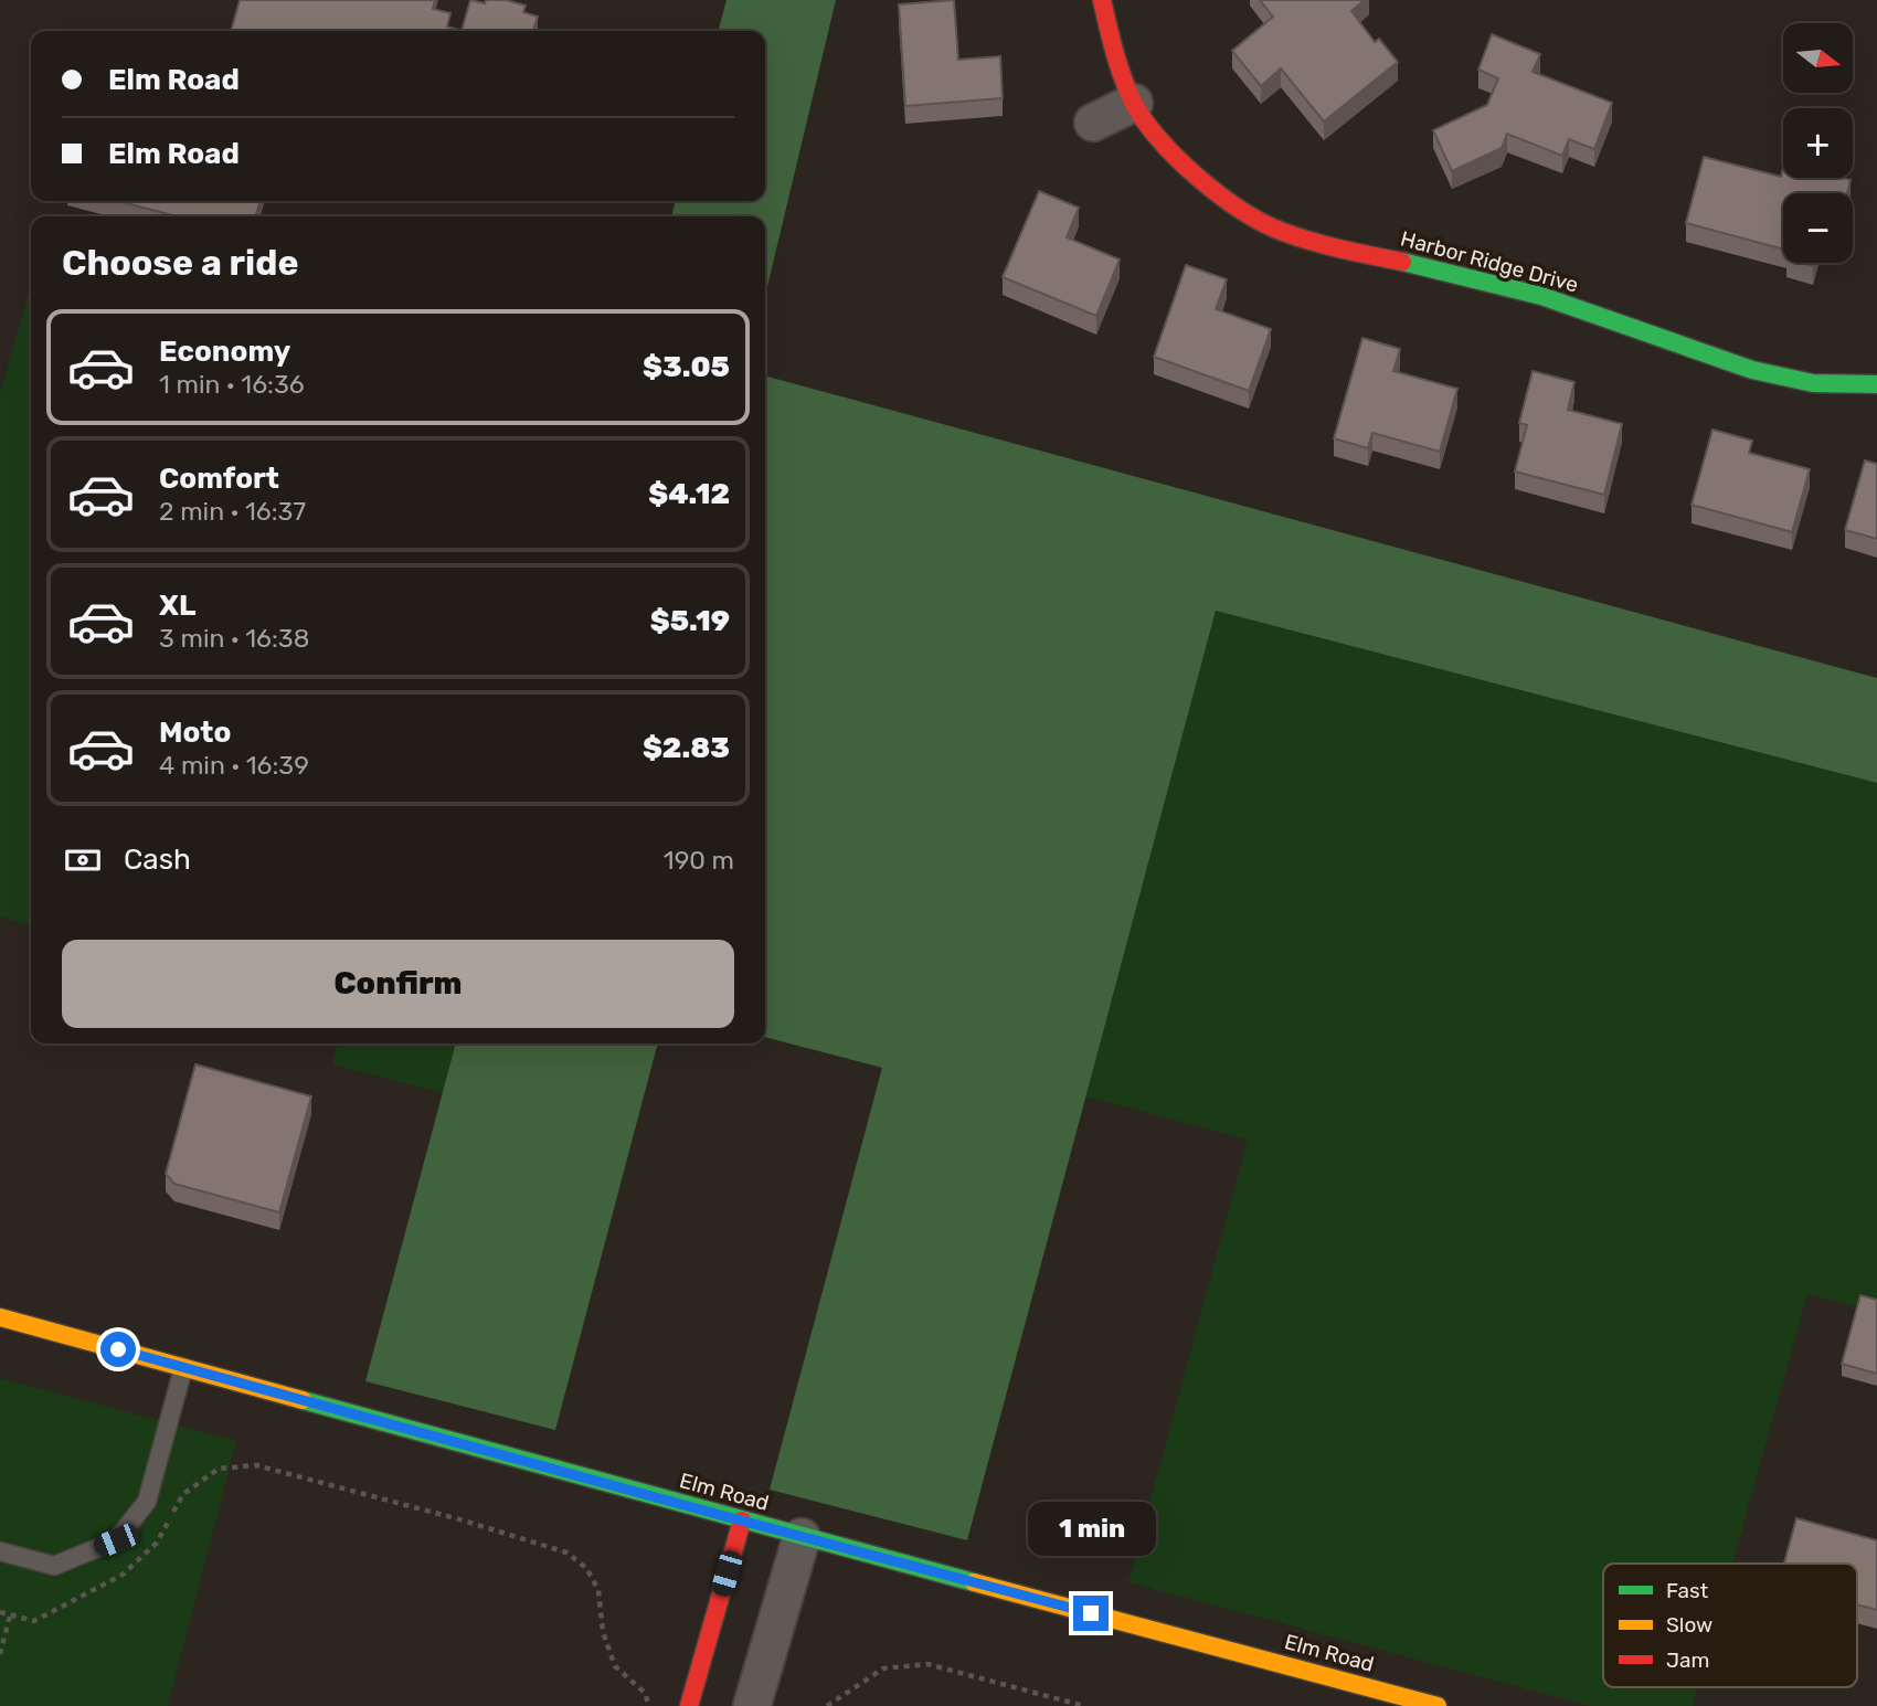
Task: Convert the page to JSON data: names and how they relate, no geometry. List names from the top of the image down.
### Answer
{
  "streets": {
    "street": ["Harbor Ridge Drive", "Elm Road"]
  },
  "legend": ["Fast", "Slow", "Jam"],
  "north": "right",
  "page": {
    "map_buttons": ["+", "−"],
    "banner": ["Elm Road", "Elm Road"],
    "heading": "Choose a ride",
    "list": [
      {
        "name": "Economy",
        "note": "1 min · 16:36",
        "value": "$3.05"
      },
      {
        "name": "Comfort",
        "note": "2 min · 16:37",
        "value": "$4.12"
      },
      {
        "name": "XL",
        "note": "3 min · 16:38",
        "value": "$5.19"
      },
      {
        "name": "Moto",
        "note": "4 min · 16:39",
        "value": "$2.83"
      }
    ],
    "pay": ["Cash", "190 m"],
    "buttons": "Confirm",
    "bubble": "1 min"
  }
}
